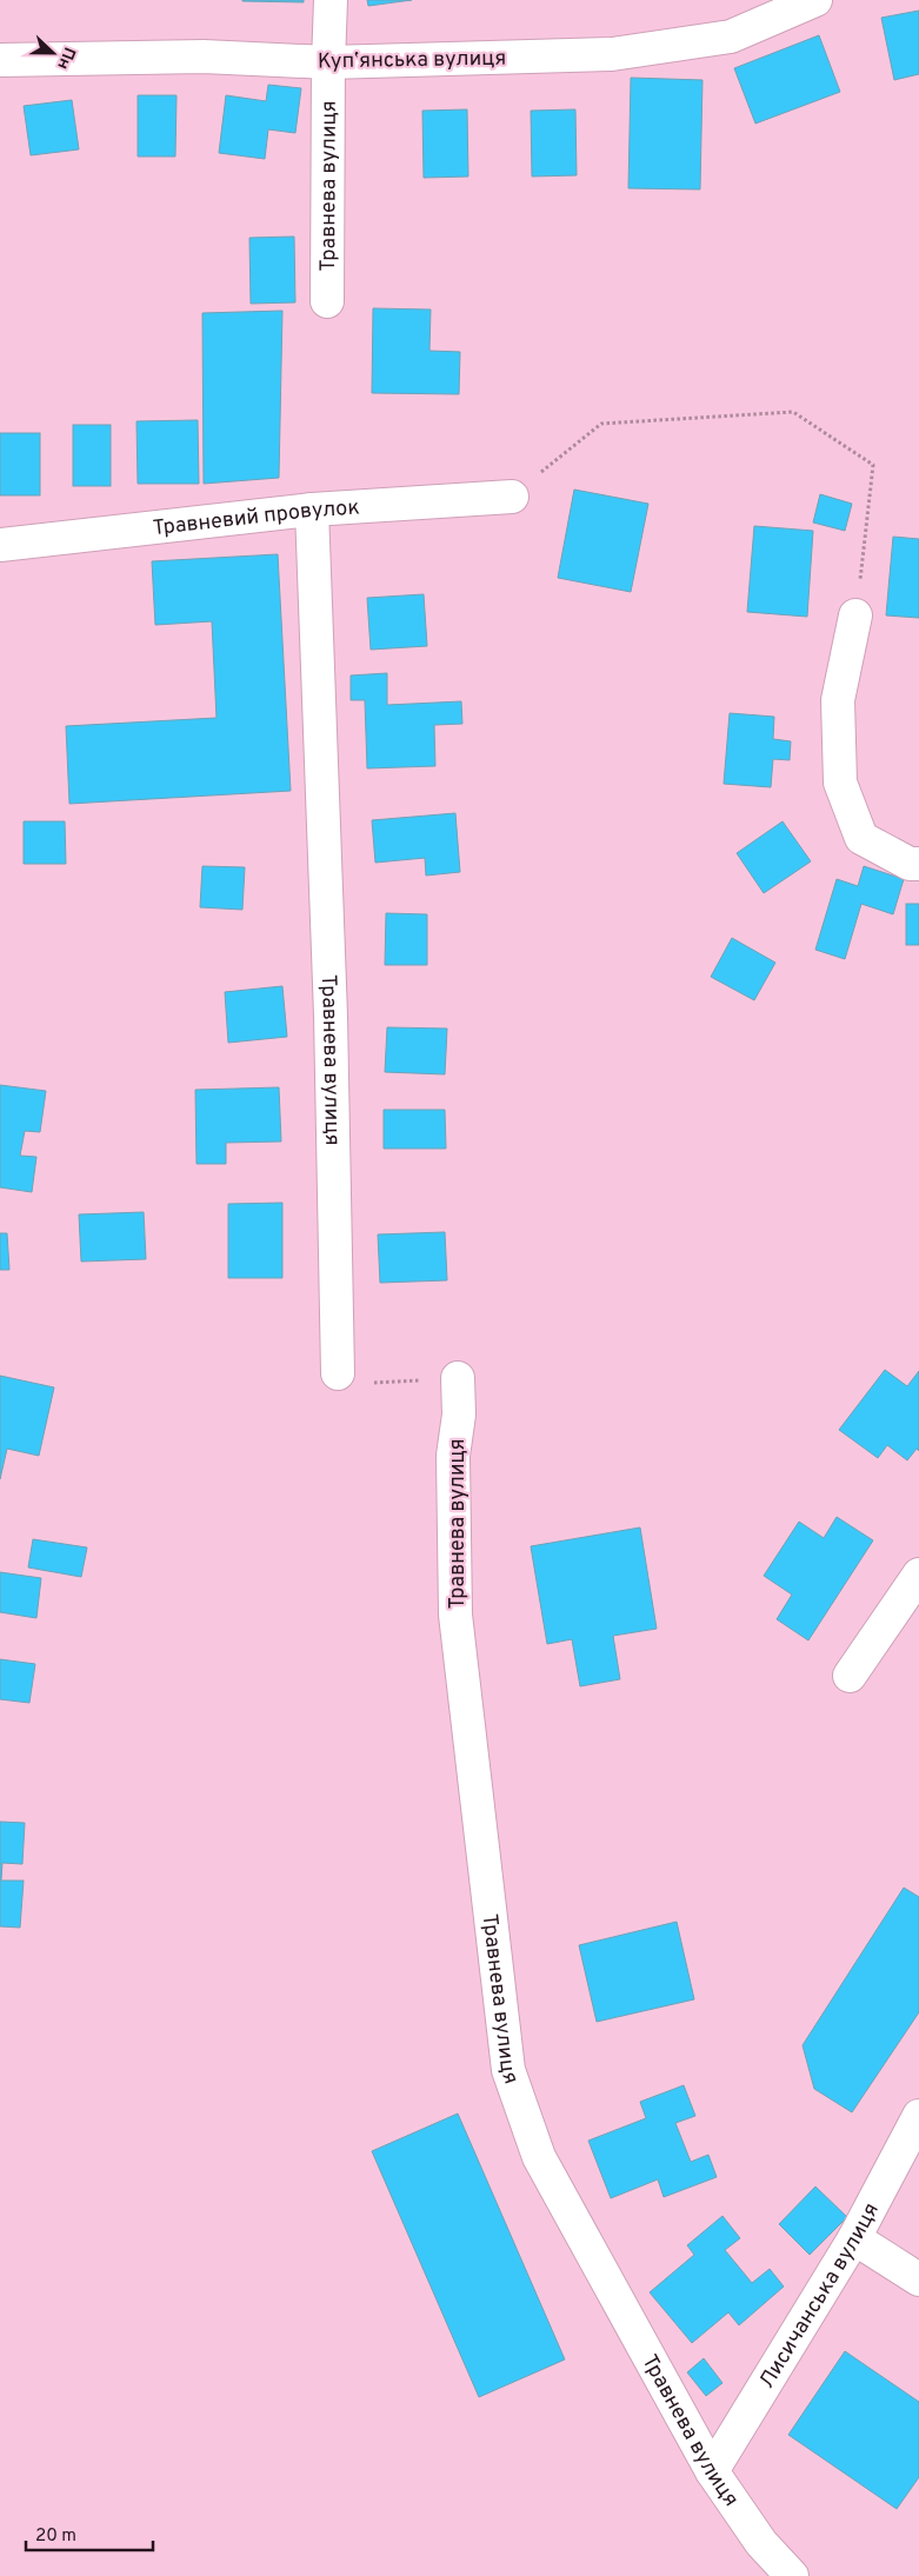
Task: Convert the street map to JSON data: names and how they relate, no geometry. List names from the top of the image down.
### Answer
{
  "streets": {
    "street": [
      "Купʼянська вулиця",
      "Травнева вулиця",
      "Травневий провулок",
      "Лисичанська вулиця"
    ]
  },
  "crossings": [
    ["Купʼянська вулиця", "Травнева вулиця"],
    ["Травнева вулиця", "Травневий провулок"],
    ["Травнева вулиця", "Лисичанська вулиця"]
  ],
  "scale_bar": "20 m",
  "north": "right"
}
